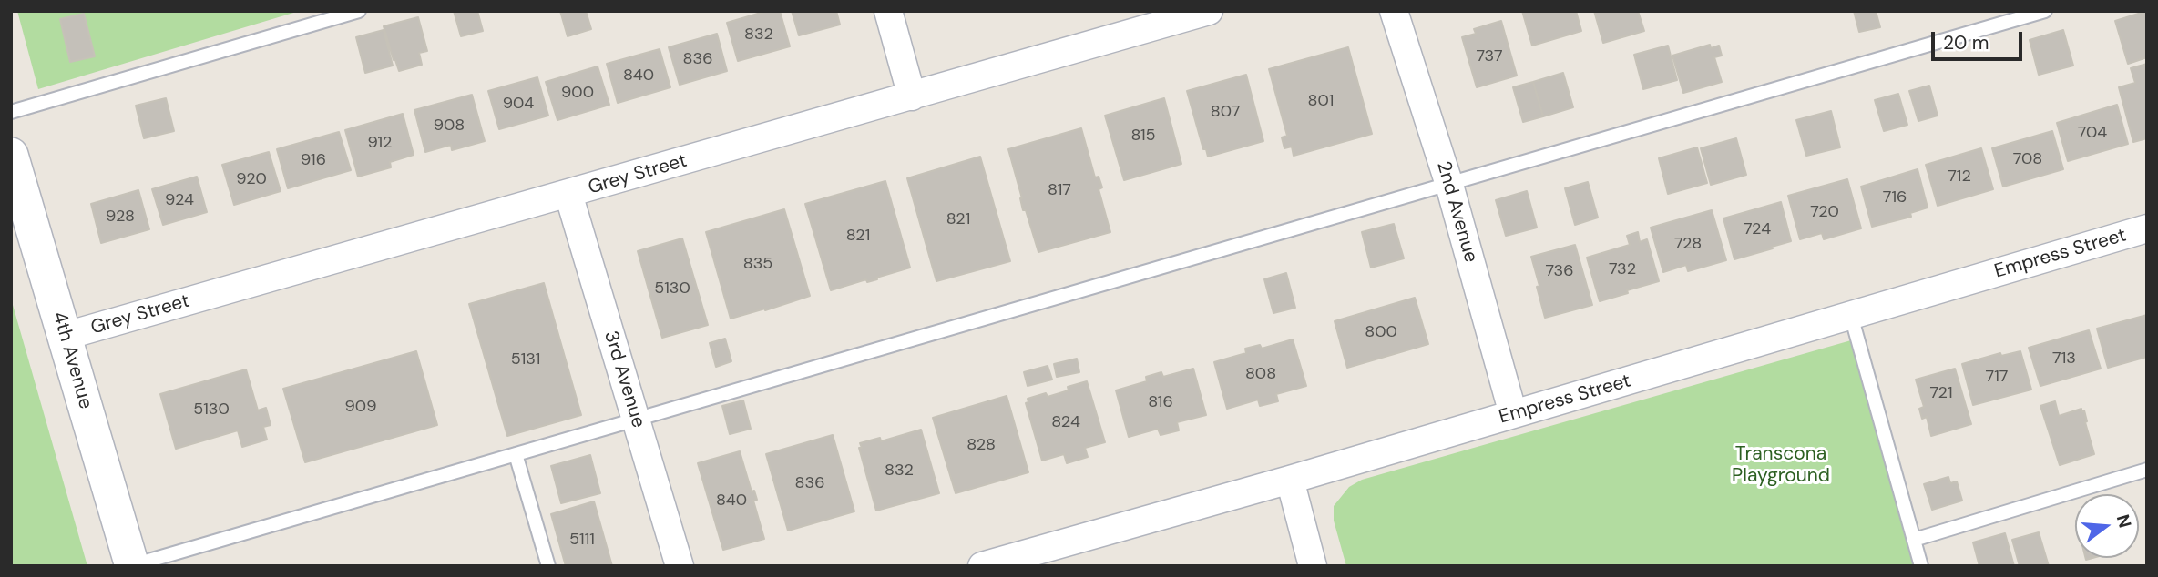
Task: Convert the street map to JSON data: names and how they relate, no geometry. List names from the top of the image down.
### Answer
{
  "streets": {
    "street": [
      "Grey Street",
      "2nd Avenue",
      "Empress Street",
      "4th Avenue",
      "3rd Avenue"
    ]
  },
  "crossings": [
    ["Grey Street", "4th Avenue"],
    ["Grey Street", "3rd Avenue"],
    ["2nd Avenue", "Empress Street"]
  ],
  "parks": ["Transcona Playground"],
  "house_numbers": [
    "832",
    "737",
    "836",
    "840",
    "900",
    "801",
    "904",
    "807",
    "908",
    "704",
    "815",
    "912",
    "708",
    "916",
    "712",
    "920",
    "817",
    "716",
    "924",
    "720",
    "928",
    "821",
    "724",
    "821",
    "728",
    "835",
    "732",
    "736",
    "5130",
    "800",
    "713",
    "5131",
    "808",
    "717",
    "721",
    "816",
    "909",
    "5130",
    "824",
    "828",
    "832",
    "836",
    "840",
    "5111"
  ],
  "scale_bar": "20 m",
  "north": "right"
}
